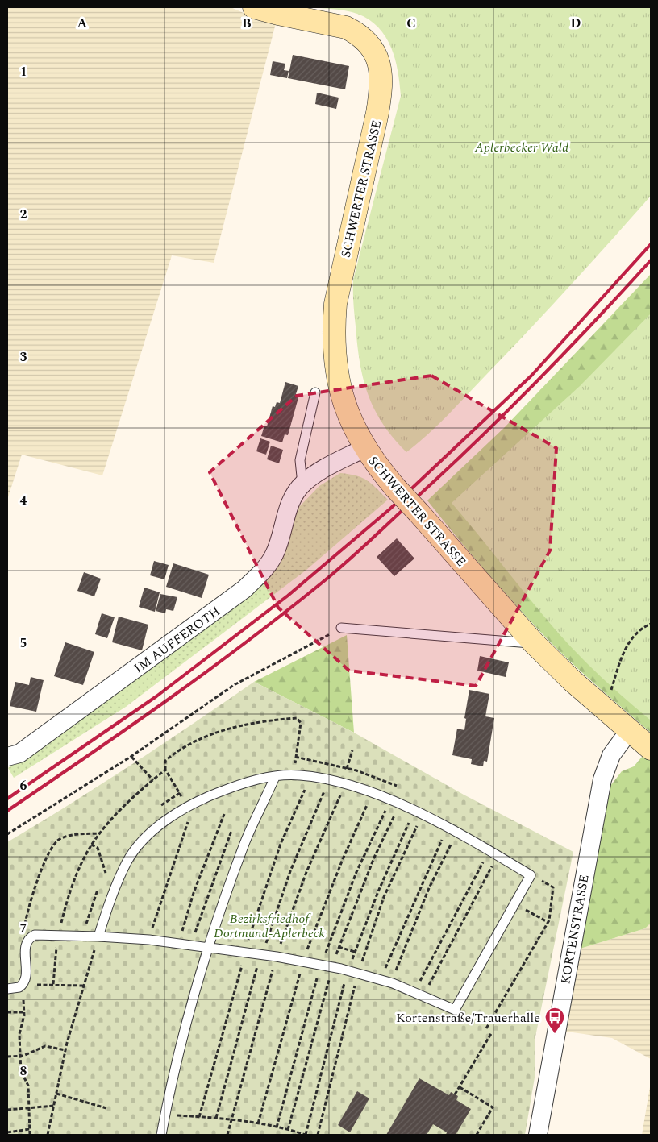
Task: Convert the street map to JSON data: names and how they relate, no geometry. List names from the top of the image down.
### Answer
{
  "streets": {
    "street": ["SCHWERTER STRASSE", "IM AUFFEROTH", "KORTENSTRASSE"]
  },
  "crossings": [
    ["SCHWERTER STRASSE", "IM AUFFEROTH"],
    ["SCHWERTER STRASSE", "KORTENSTRASSE"]
  ],
  "parks": ["Aplerbecker Wald", "Bezirksfriedhof Dortmund-Aplerbeck"],
  "places": {
    "bus stop": ["Kortenstraße/Trauerhalle"]
  },
  "grid": {
    "columns": [
      "A",
      "B",
      "C",
      "D"
    ],
    "rows": [
      "1",
      "2",
      "3",
      "4",
      "5",
      "6",
      "7",
      "8"
    ]
  }
}
